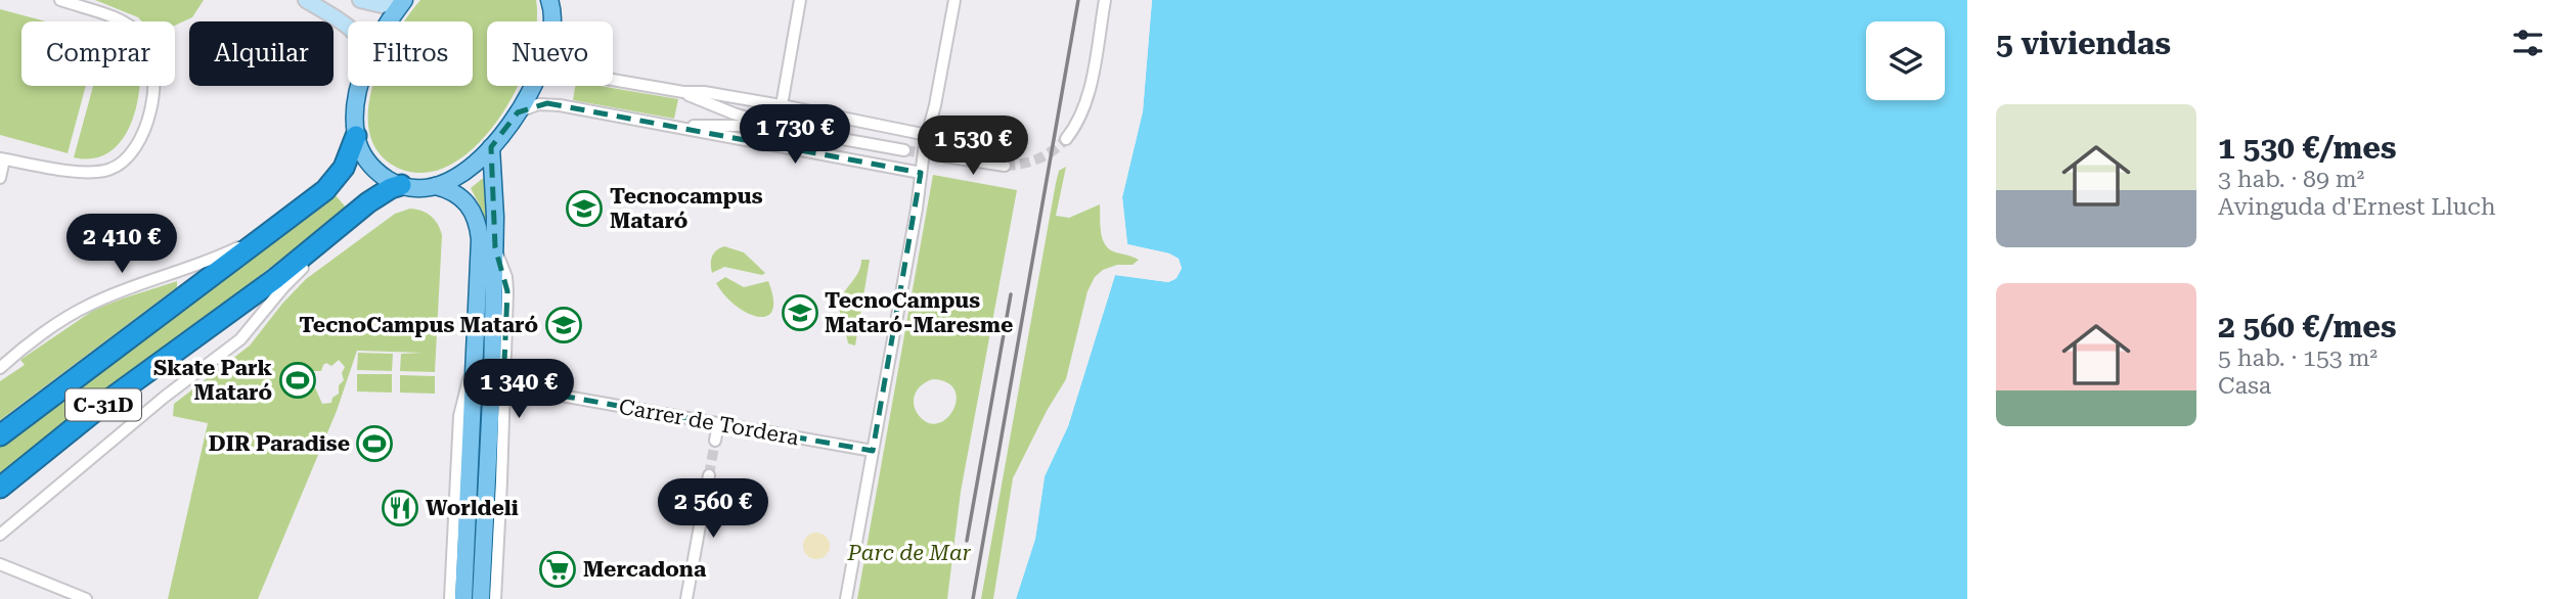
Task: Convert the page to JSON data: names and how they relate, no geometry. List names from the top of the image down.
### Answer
{
  "streets": {
    "highway": ["C-31D"],
    "street": ["Carrer de Tordera"]
  },
  "parks": ["Parc de Mar"],
  "places": {
    "school or university": ["Tecnocampus Mataró", "TecnoCampus Mataró-Maresme", "TecnoCampus Mataró"],
    "sports": ["Skate Park Mataró", "DIR Paradise"],
    "restaurant": ["Worldeli"],
    "supermarket": ["Mercadona"]
  },
  "page": {
    "heading": "5 viviendas",
    "chip": [
      "Comprar",
      "Alquilar",
      "Filtros",
      "Nuevo"
    ],
    "list": [
      {
        "name": "1 530 €/mes",
        "note": "3 hab. · 89 m² · Avinguda d'Ernest Lluch"
      },
      {
        "name": "2 560 €/mes",
        "note": "5 hab. · 153 m² · Casa"
      }
    ],
    "price": [
      "1 730 €",
      "1 530 €",
      "2 410 €",
      "1 340 €",
      "2 560 €"
    ]
  }
}
